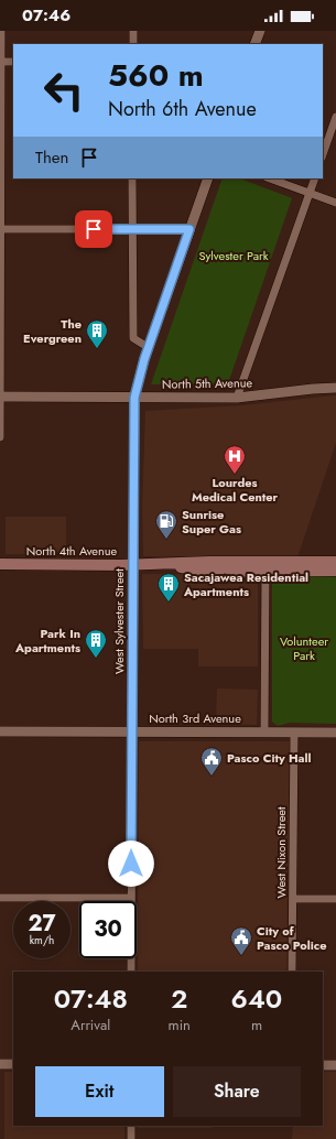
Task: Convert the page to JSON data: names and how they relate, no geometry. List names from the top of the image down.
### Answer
{
  "streets": {
    "main road": ["North 4th Avenue"],
    "street": [
      "North 5th Avenue",
      "West Sylvester Street",
      "North 3rd Avenue",
      "West Nixon Street"
    ]
  },
  "crossings": [
    ["North 5th Avenue", "West Sylvester Street"],
    ["North 4th Avenue", "West Sylvester Street"],
    ["West Sylvester Street", "North 3rd Avenue"],
    ["North 3rd Avenue", "West Nixon Street"]
  ],
  "parks": ["Sylvester Park", "Volunteer Park"],
  "places": {
    "building": ["The Evergreen", "Sacajawea Residential Apartments", "Park In Apartments"],
    "hospital": ["Lourdes Medical Center"],
    "fuel station": ["Sunrise Super Gas"],
    "public building": ["Pasco City Hall", "City of Pasco Police"]
  },
  "page": {
    "status": "07:46",
    "turn": ["560 m", "North 6th Avenue"],
    "then": "Then",
    "speed": "27 km/h",
    "limit": "30",
    "eta": [
      "07:48",
      "Arrival",
      "2",
      "min",
      "640",
      "m"
    ],
    "buttons": ["Exit", "Share"]
  }
}
